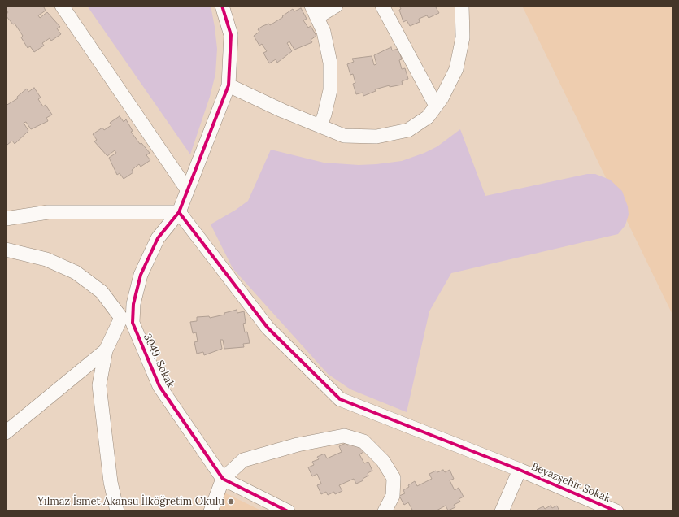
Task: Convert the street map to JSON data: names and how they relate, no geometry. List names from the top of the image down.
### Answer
{
  "streets": {
    "street": ["3049. Sokak", "Beyazşehir Sokak"]
  },
  "crossings": [
    ["3049. Sokak", "Beyazşehir Sokak"]
  ],
  "places": ["Yılmaz İsmet Akansu İlköğretim Okulu"]
}
